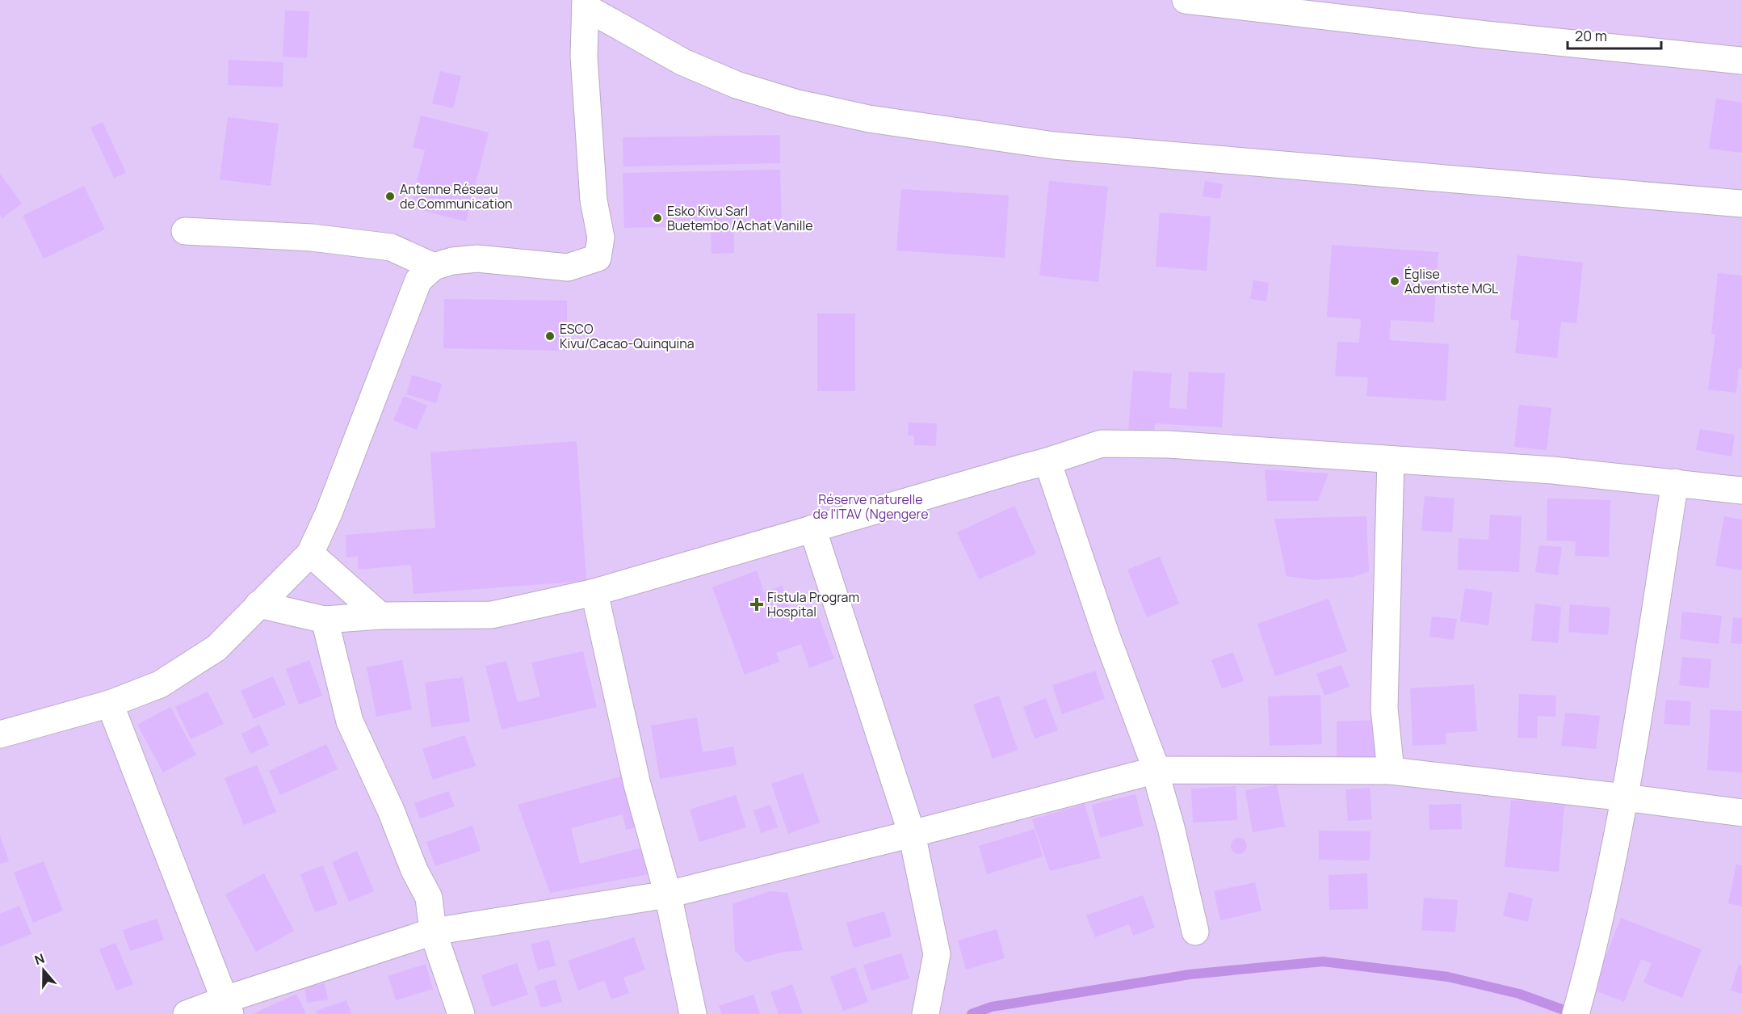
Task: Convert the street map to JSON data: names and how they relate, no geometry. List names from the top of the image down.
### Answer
{
  "parks": ["Réserve naturelle de l'ITAV (Ngengere"],
  "places": {
    "other": [
      "Antenne Réseau de Communication",
      "Esko Kivu Sarl Buetembo /Achat Vanille",
      "Église Adventiste MGL",
      "ESCO Kivu/Cacao-Quinquina"
    ],
    "health": ["Fistula Program Hospital"]
  },
  "scale_bar": "20 m",
  "north": "top"
}
